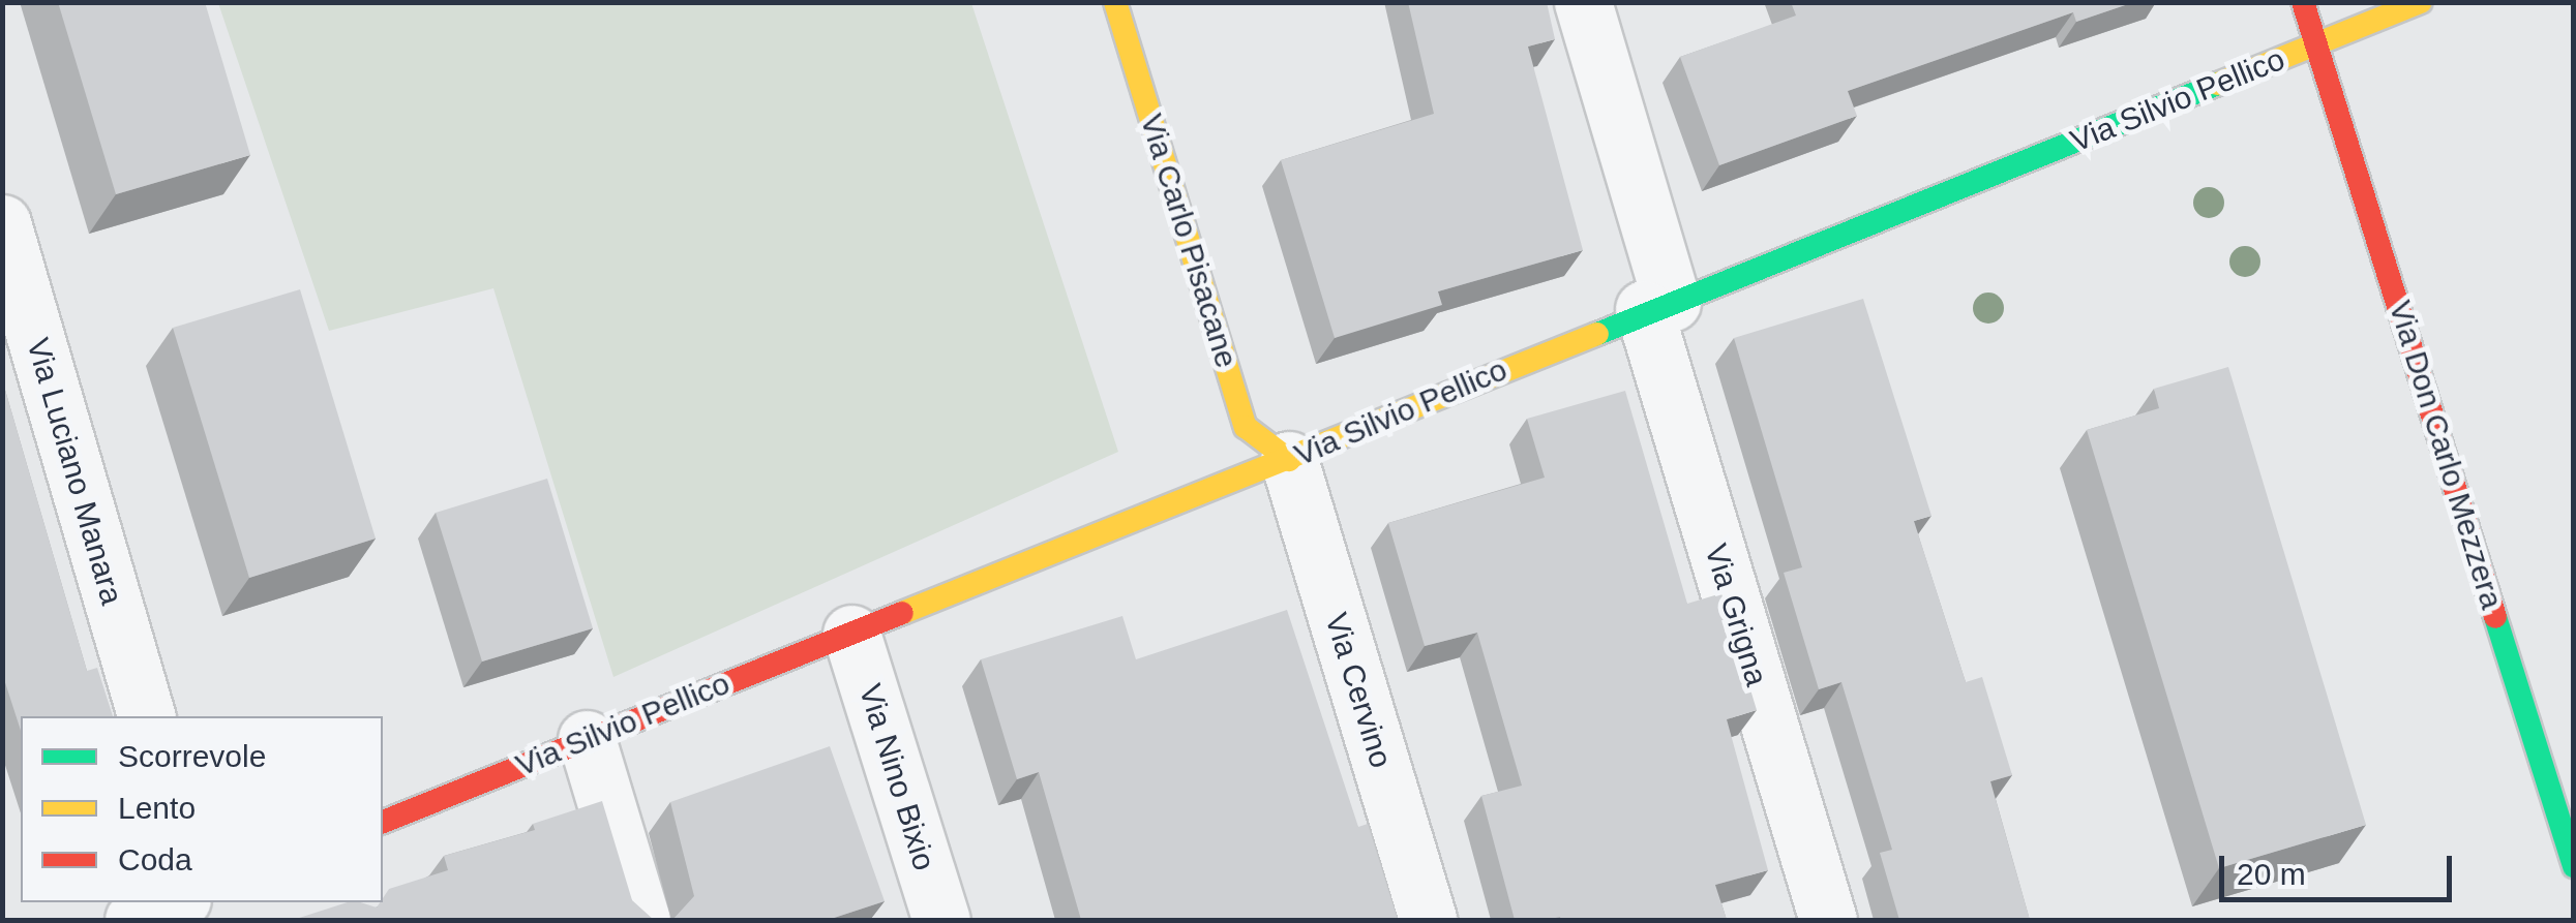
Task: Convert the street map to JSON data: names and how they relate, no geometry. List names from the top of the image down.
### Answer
{
  "streets": {
    "street": [
      "Via Silvio Pellico",
      "Via Carlo Pisacane",
      "Via Don Carlo Mezzera",
      "Via Luciano Manara",
      "Via Grigna",
      "Via Cervino",
      "Via Nino Bixio"
    ]
  },
  "crossings": [
    ["Via Silvio Pellico", "Via Carlo Pisacane"],
    ["Via Silvio Pellico", "Via Don Carlo Mezzera"],
    ["Via Silvio Pellico", "Via Grigna"],
    ["Via Silvio Pellico", "Via Cervino"],
    ["Via Silvio Pellico", "Via Nino Bixio"],
    ["Via Carlo Pisacane", "Via Cervino"]
  ],
  "legend": ["Scorrevole", "Lento", "Coda"],
  "scale_bar": "20 m"
}
